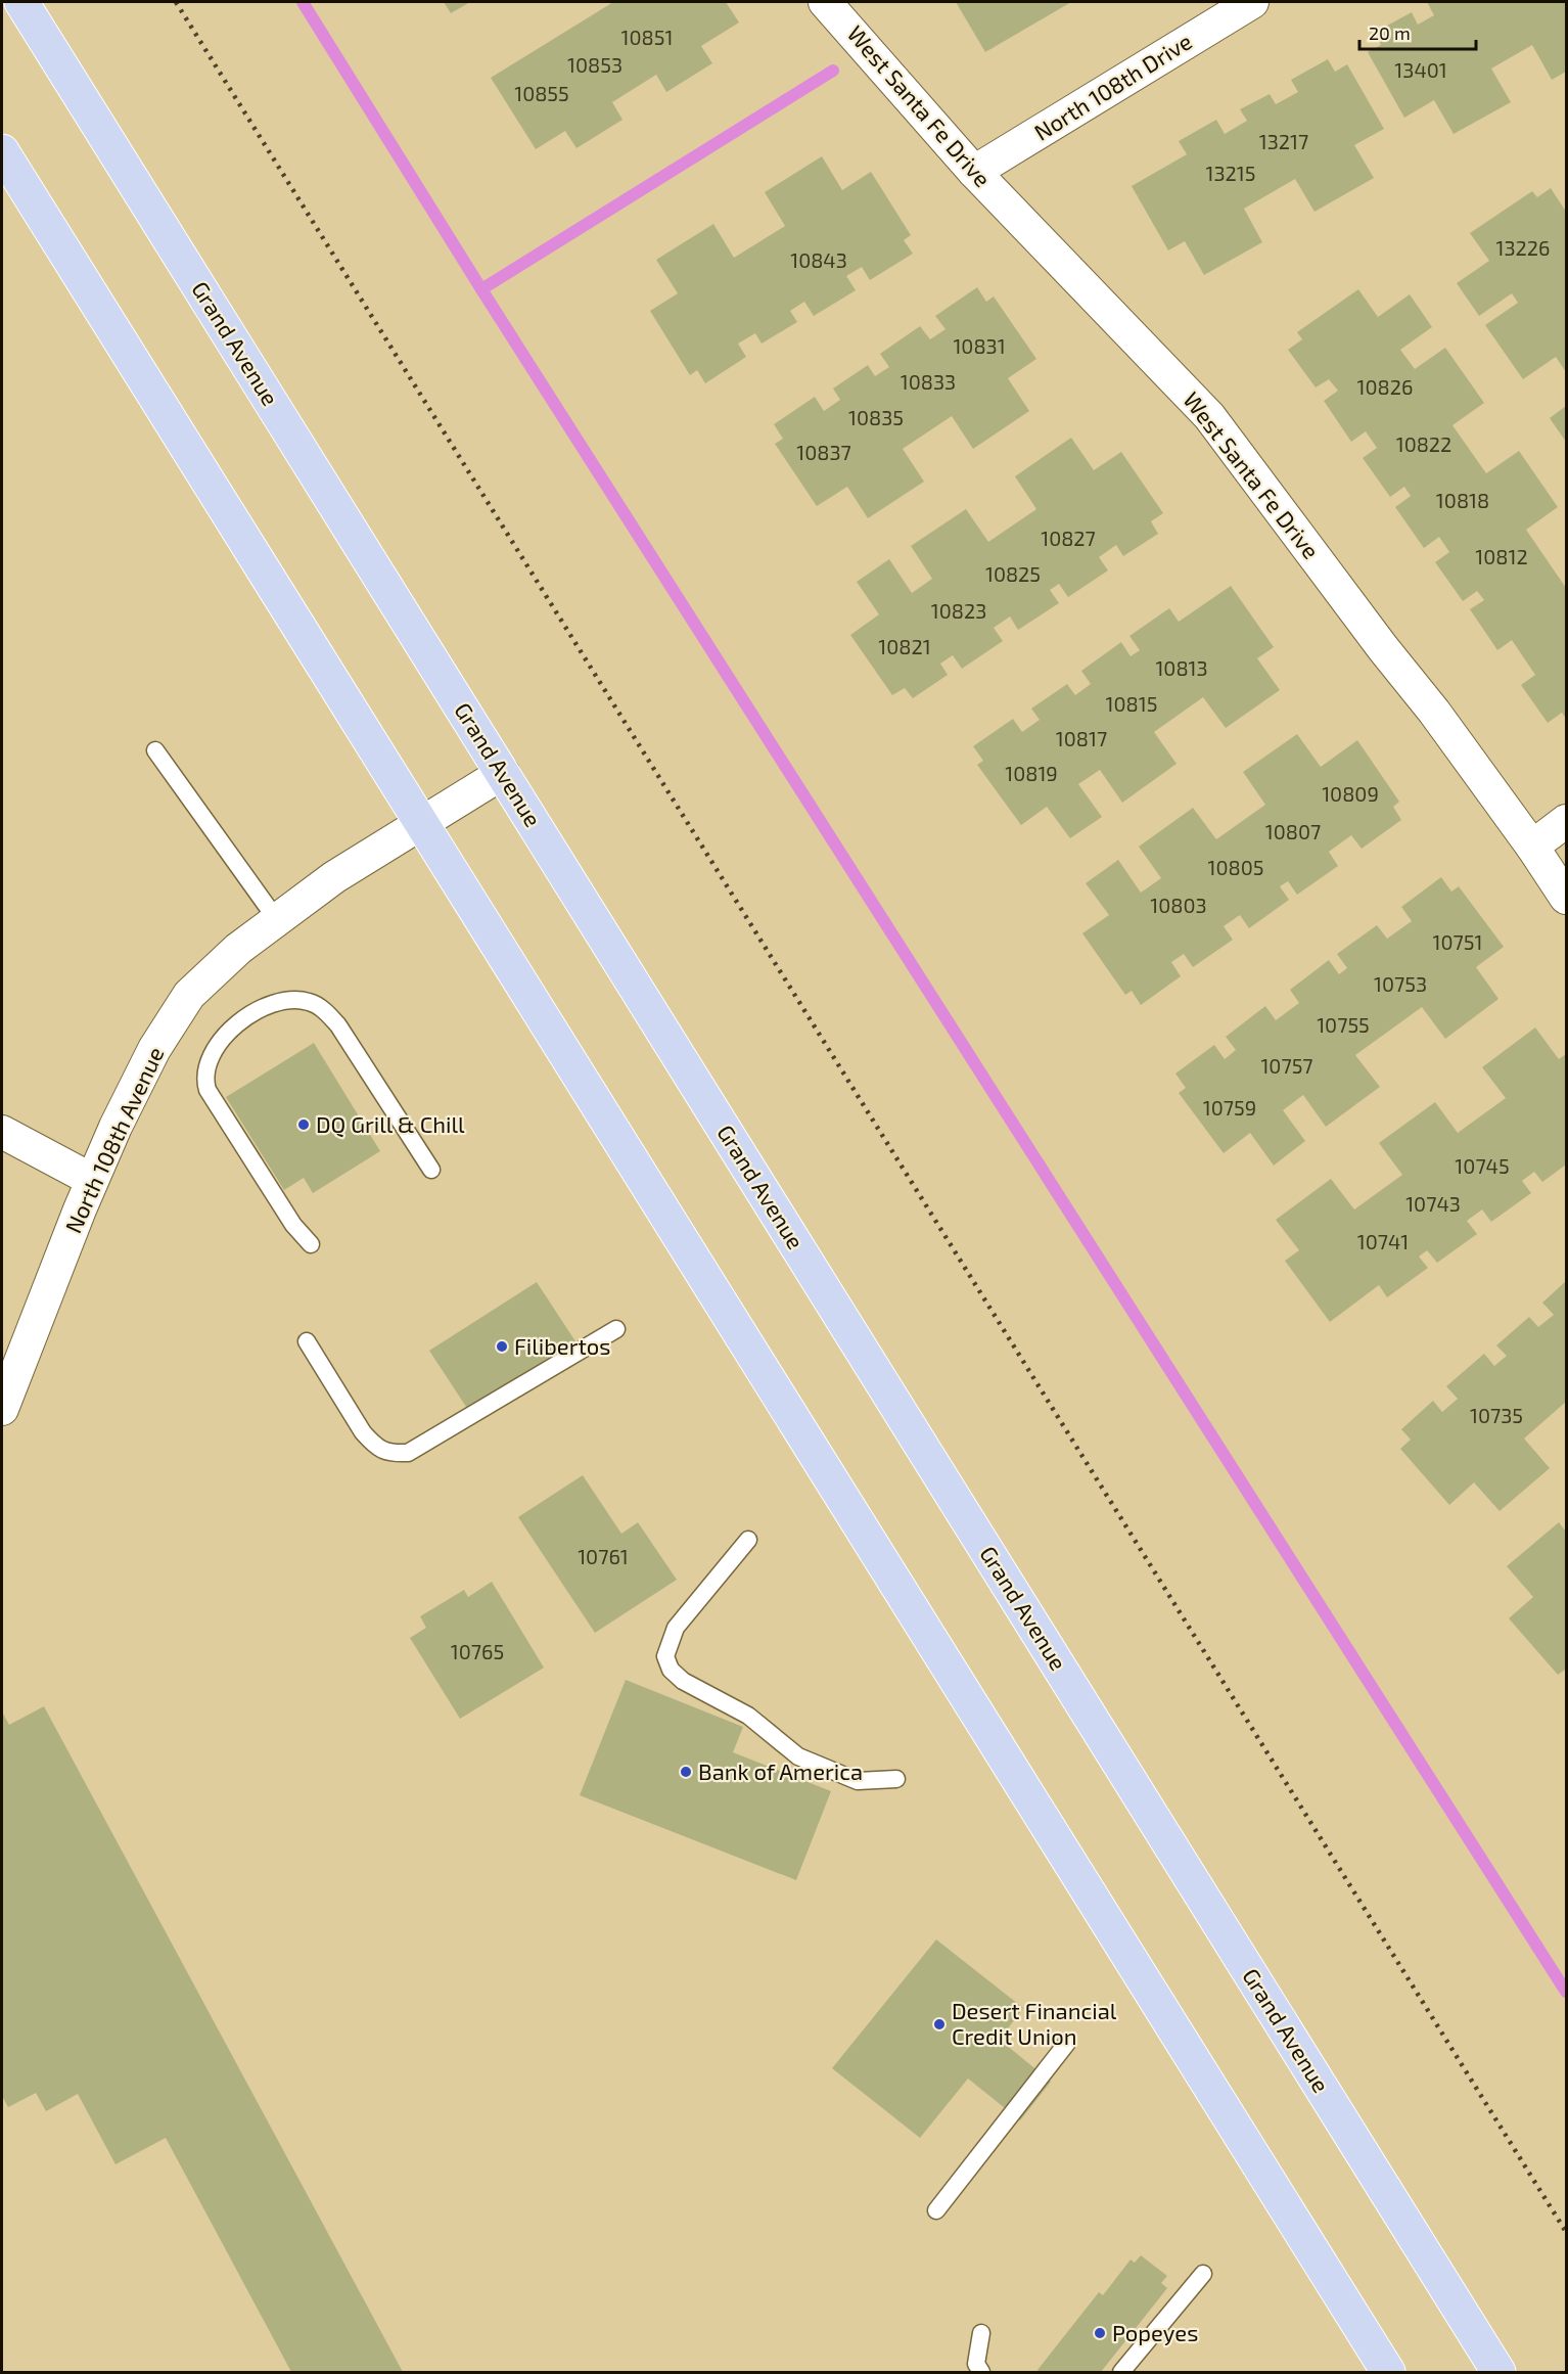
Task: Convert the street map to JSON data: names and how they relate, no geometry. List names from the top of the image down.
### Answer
{
  "streets": {
    "highway": ["Grand Avenue"],
    "street": ["North 108th Drive", "West Santa Fe Drive", "North 108th Avenue"]
  },
  "crossings": [
    ["North 108th Drive", "West Santa Fe Drive"],
    ["Grand Avenue", "North 108th Avenue"]
  ],
  "places": [
    "DQ Grill & Chill",
    "Filibertos",
    "Bank of America",
    "Desert Financial Credit Union",
    "Popeyes"
  ],
  "house_numbers": [
    "10851",
    "10853",
    "13401",
    "10855",
    "13217",
    "13215",
    "13226",
    "10843",
    "10831",
    "10833",
    "10826",
    "10835",
    "10822",
    "10837",
    "10818",
    "10827",
    "10812",
    "10825",
    "10823",
    "10821",
    "10813",
    "10815",
    "10817",
    "10819",
    "10809",
    "10807",
    "10805",
    "10803",
    "10751",
    "10753",
    "10755",
    "10757",
    "10759",
    "10745",
    "10743",
    "10741",
    "10735",
    "10761",
    "10765"
  ],
  "scale_bar": "20 m"
}
